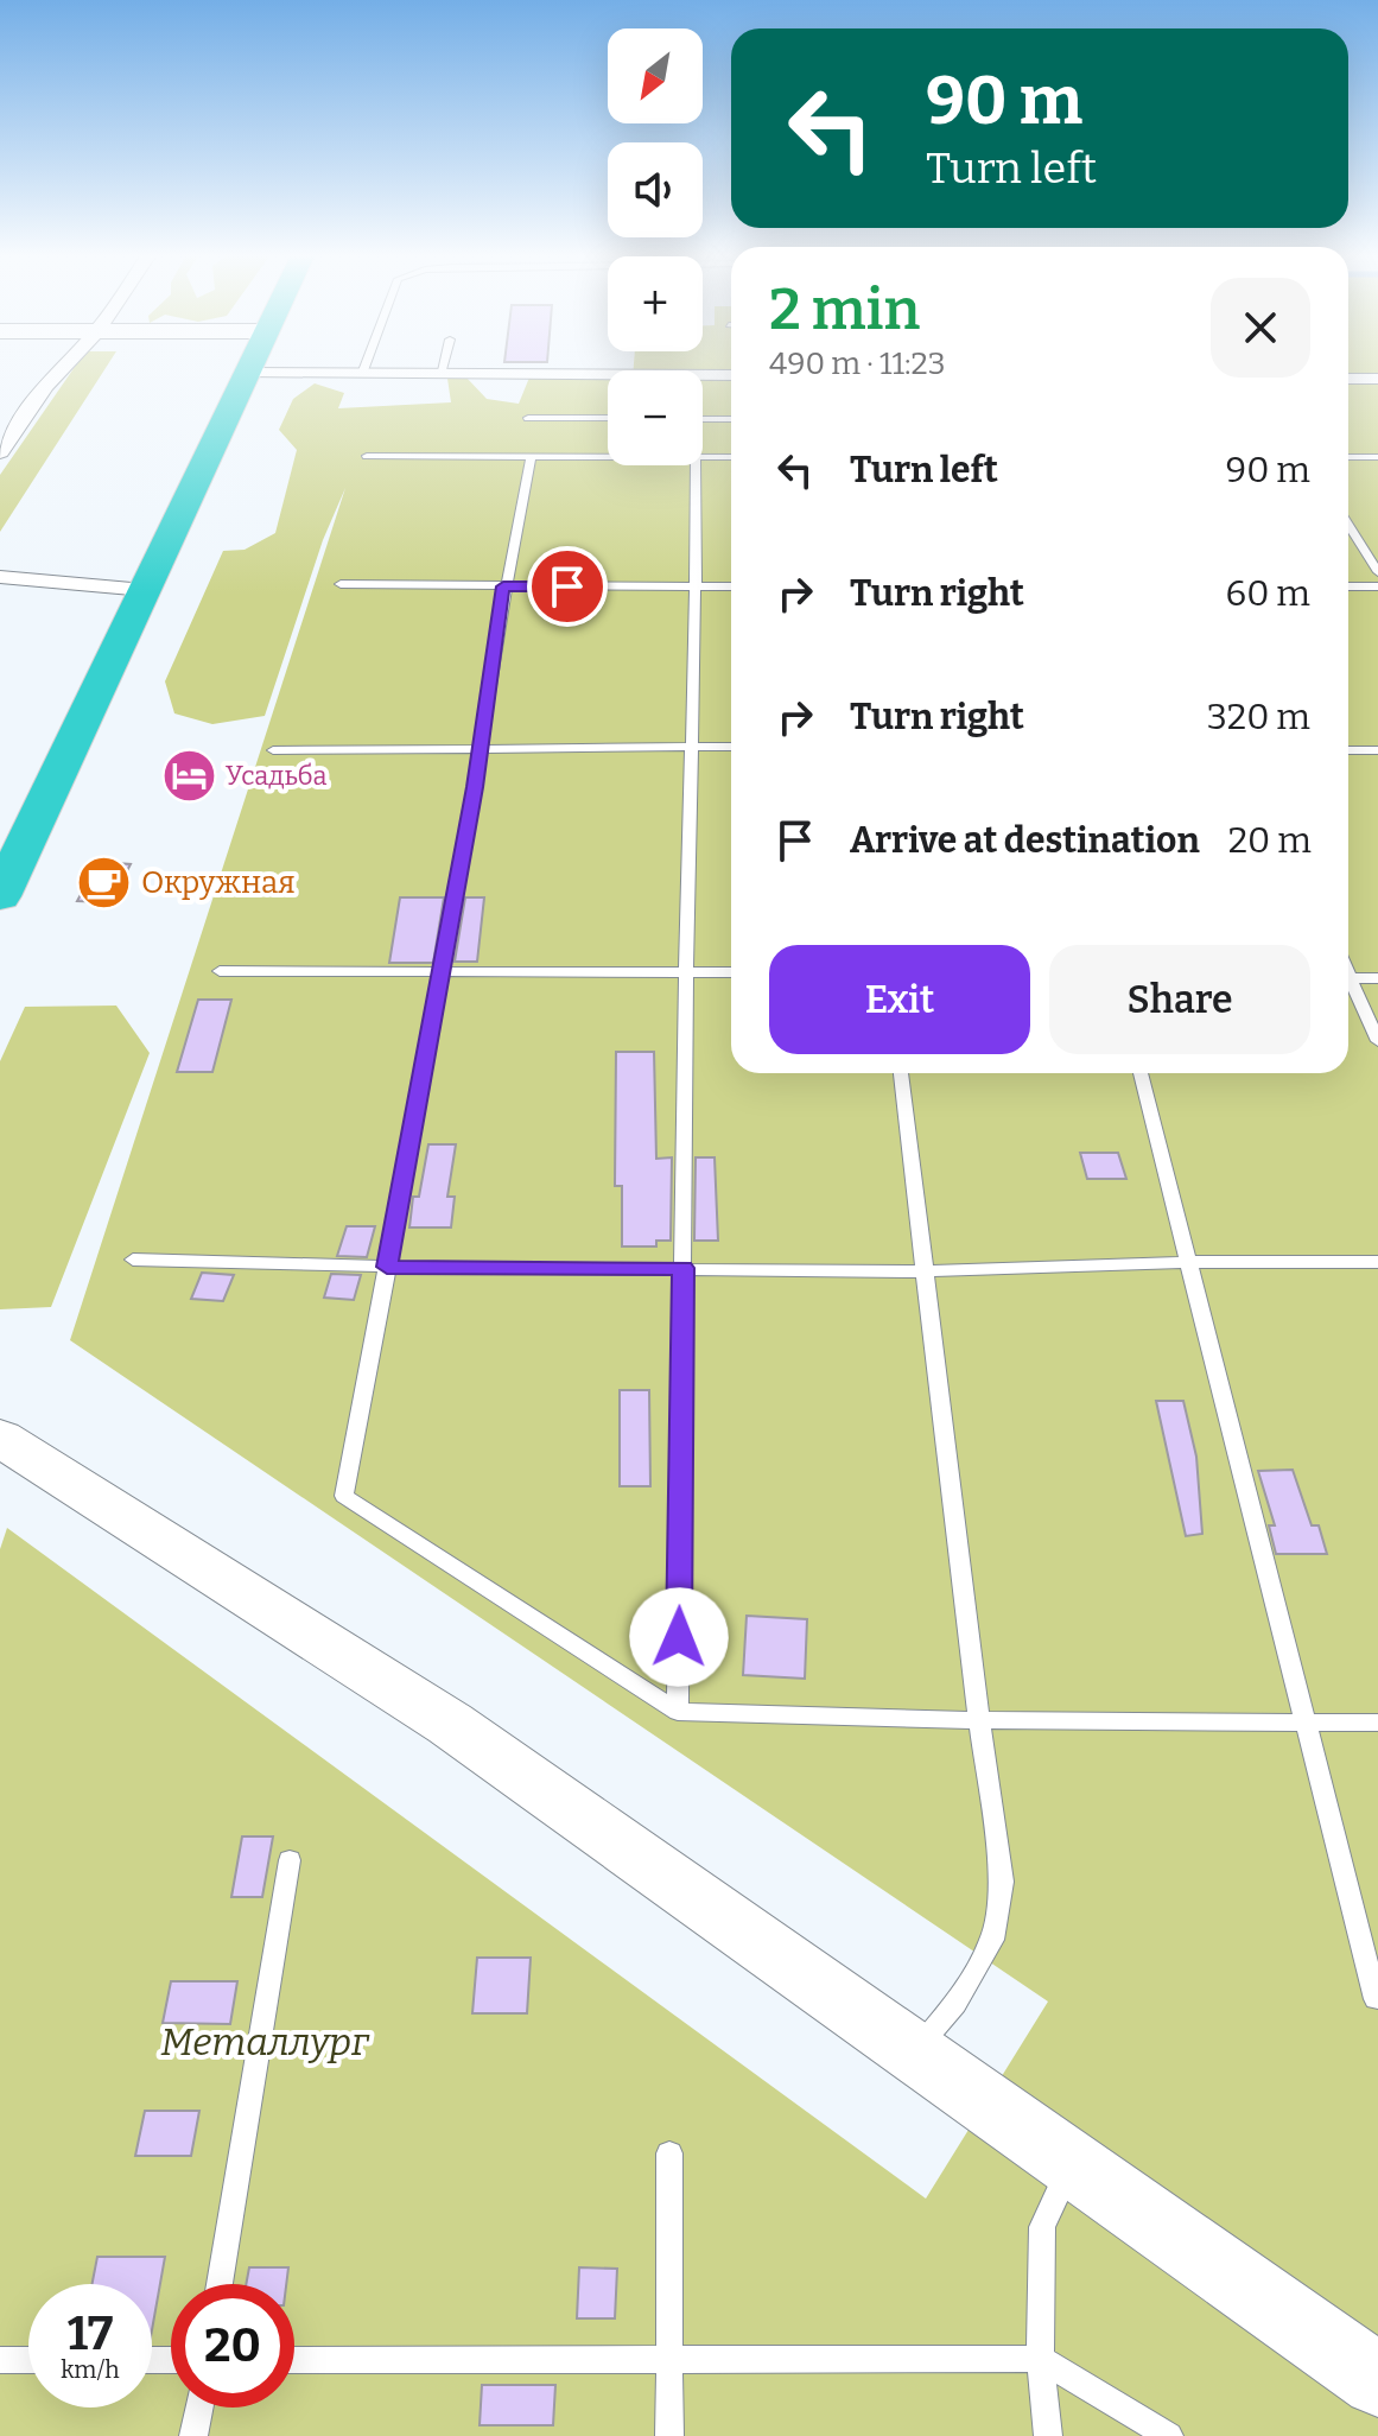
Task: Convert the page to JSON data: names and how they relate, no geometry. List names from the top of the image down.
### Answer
{
  "parks": ["Металлург"],
  "places": {
    "hotel": ["Усадьба"],
    "cafe": ["Окружная"]
  },
  "north": "bottom left",
  "page": {
    "map_buttons": ["+", "−"],
    "turn": ["90 m", "Turn left"],
    "heading": ["2 min", "490 m · 11:23"],
    "list": [
      {
        "name": "Turn left",
        "value": "90 m"
      },
      {
        "name": "Turn right",
        "value": "60 m"
      },
      {
        "name": "Turn right",
        "value": "320 m"
      },
      {
        "name": "Arrive at destination",
        "value": "20 m"
      }
    ],
    "buttons": ["Exit", "Share"],
    "speed": "17 km/h",
    "limit": "20"
  }
}
